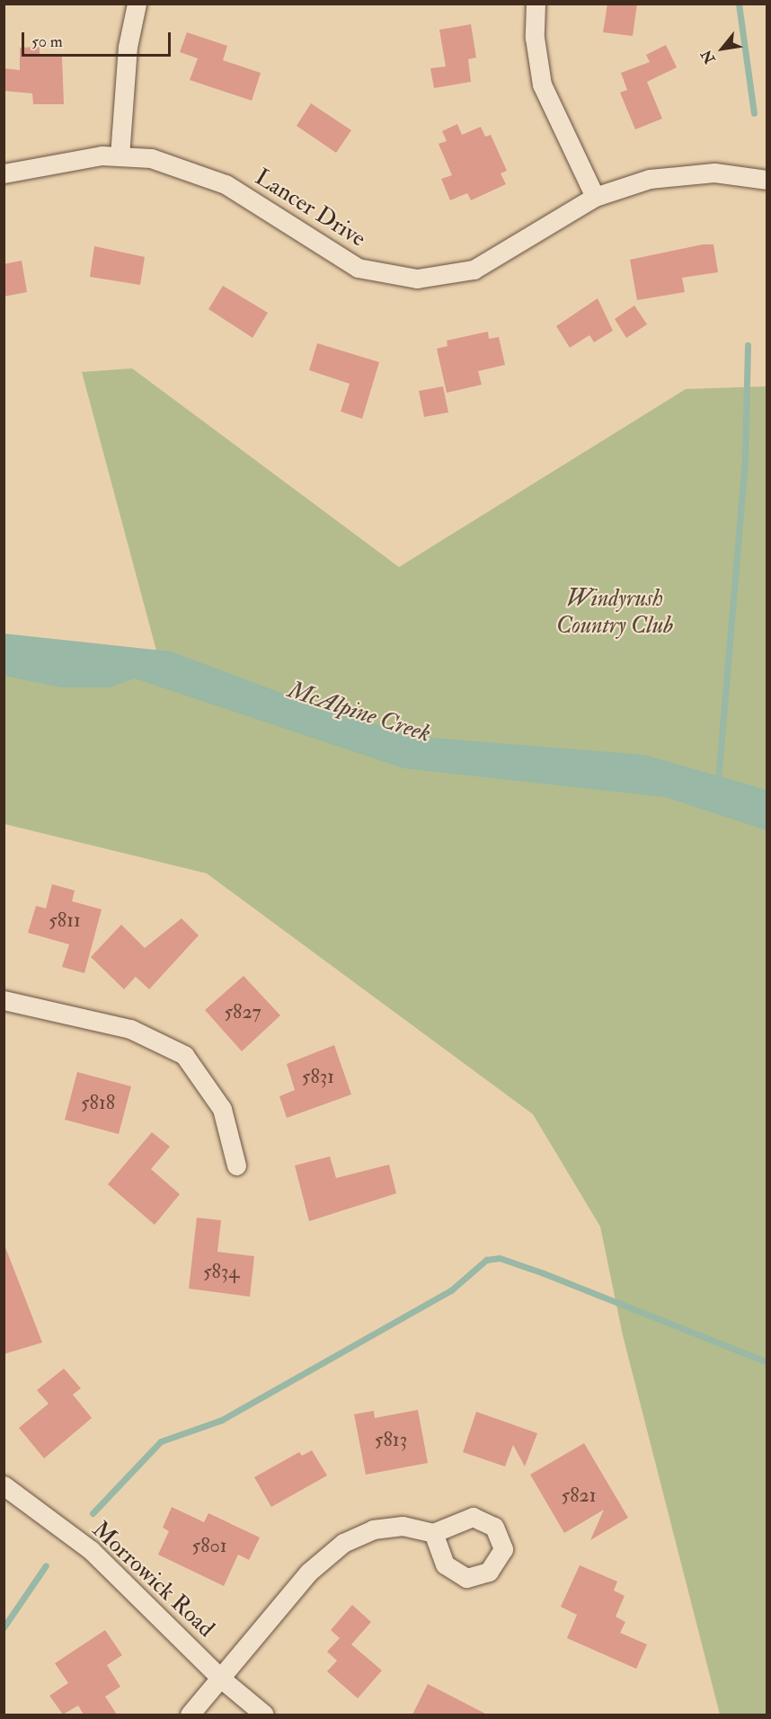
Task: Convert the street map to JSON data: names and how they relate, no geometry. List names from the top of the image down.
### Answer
{
  "streets": {
    "street": ["Lancer Drive", "Morrowick Road"]
  },
  "water": ["McAlpine Creek"],
  "parks": ["Windyrush Country Club"],
  "house_numbers": [
    "5811",
    "5827",
    "5831",
    "5818",
    "5834",
    "5813",
    "5821",
    "5801"
  ],
  "scale_bar": "50 m",
  "north": "bottom left"
}
